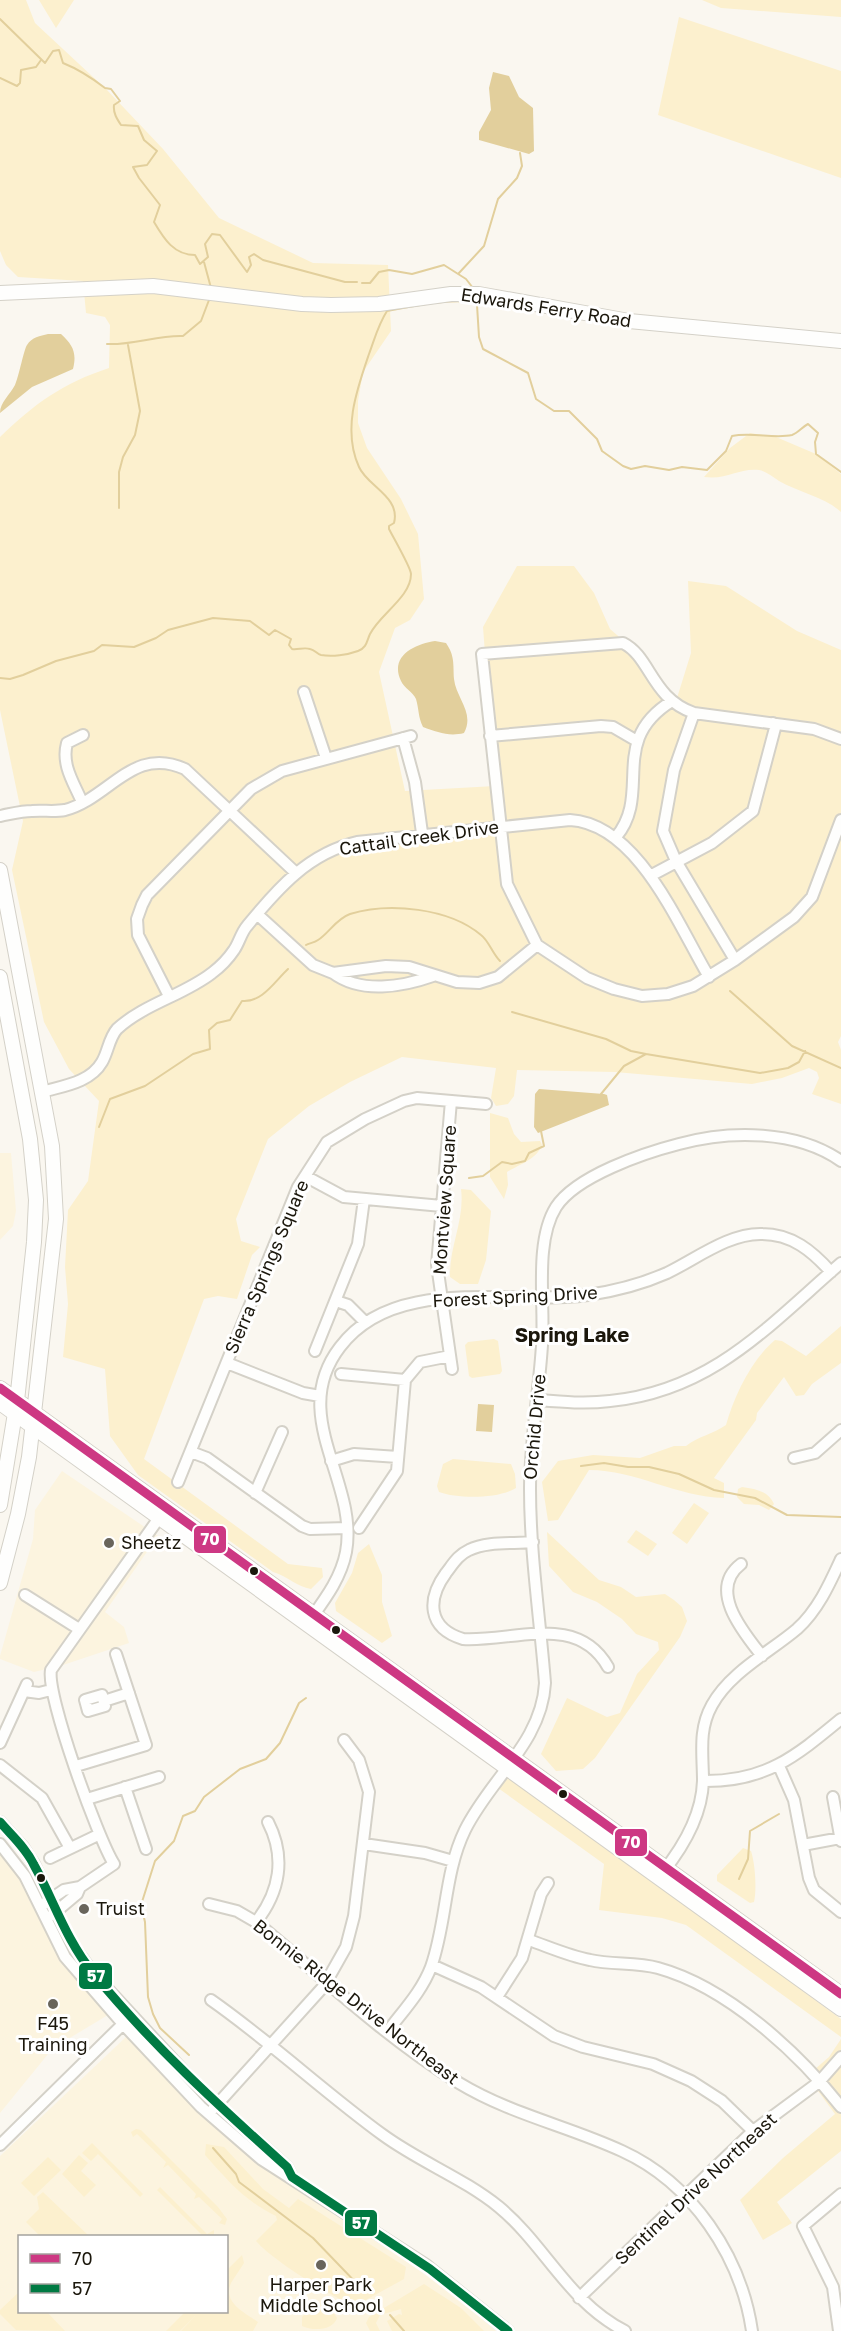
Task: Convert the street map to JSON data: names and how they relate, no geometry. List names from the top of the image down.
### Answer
{
  "streets": {
    "main road": ["Edwards Ferry Road"],
    "street": [
      "Cattail Creek Drive",
      "Montview Square",
      "Sierra Springs Square",
      "Forest Spring Drive",
      "Orchid Drive",
      "Bonnie Ridge Drive Northeast",
      "Sentinel Drive Northeast"
    ]
  },
  "crossings": [
    ["Montview Square", "Sierra Springs Square"],
    ["Montview Square", "Forest Spring Drive"],
    ["Forest Spring Drive", "Orchid Drive"],
    ["Orchid Drive", "Bonnie Ridge Drive Northeast"],
    ["Bonnie Ridge Drive Northeast", "Sentinel Drive Northeast"]
  ],
  "districts": ["Spring Lake"],
  "places": [
    "Sheetz",
    "Truist",
    "F45 Training",
    "Harper Park Middle School"
  ],
  "lines": ["transit line 70", "transit line 57"],
  "legend": ["70", "57"]
}
